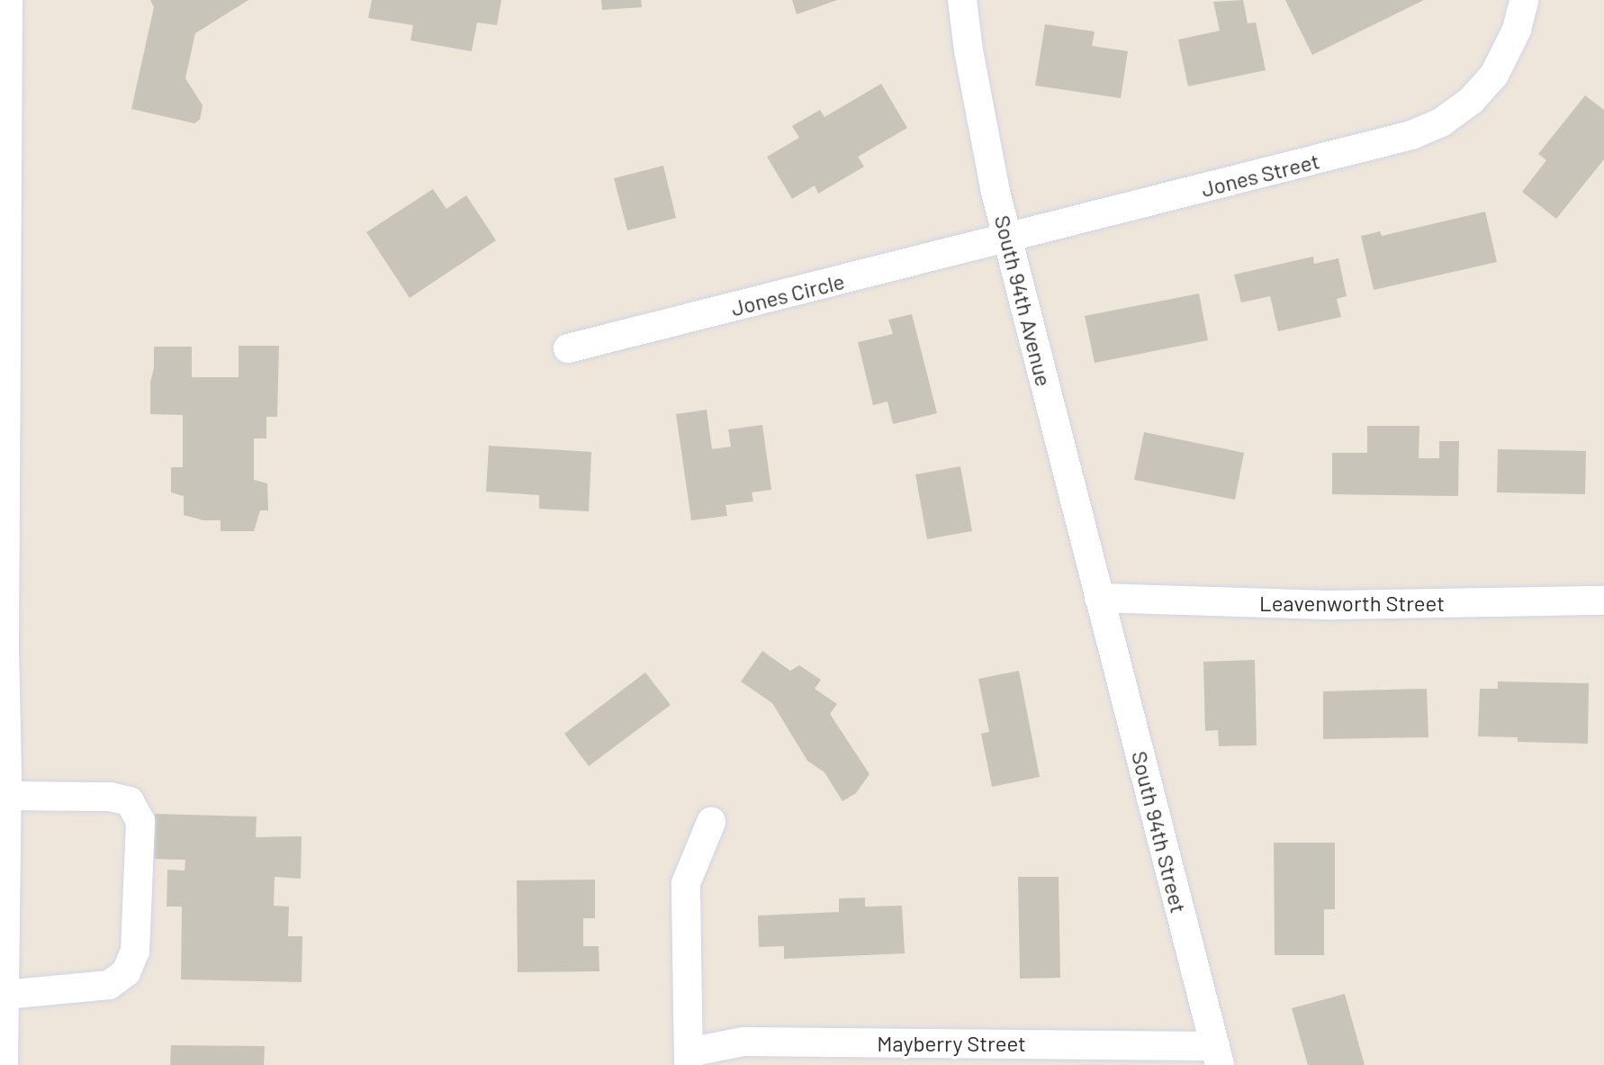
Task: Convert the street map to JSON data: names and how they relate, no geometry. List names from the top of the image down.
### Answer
{
  "streets": {
    "street": [
      "Jones Street",
      "Jones Circle",
      "South 94th Avenue",
      "Leavenworth Street",
      "South 94th Street",
      "Mayberry Street"
    ]
  },
  "crossings": [
    ["Jones Street", "Jones Circle"],
    ["Jones Street", "South 94th Avenue"],
    ["Jones Circle", "South 94th Avenue"],
    ["South 94th Avenue", "Leavenworth Street"],
    ["South 94th Avenue", "South 94th Street"],
    ["Leavenworth Street", "South 94th Street"],
    ["South 94th Street", "Mayberry Street"]
  ]
}
